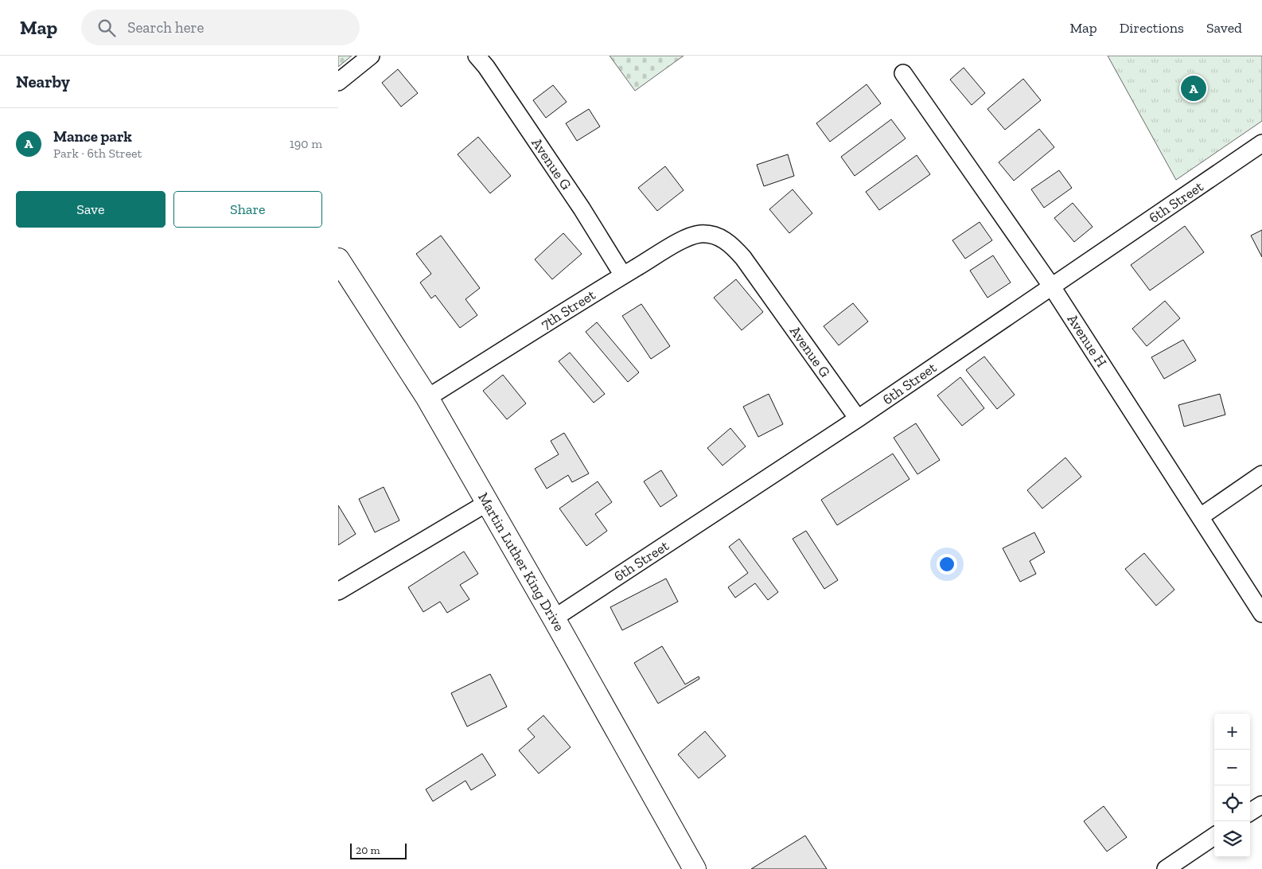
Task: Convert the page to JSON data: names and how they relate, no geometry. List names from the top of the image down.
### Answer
{
  "streets": {
    "street": [
      "Avenue G",
      "6th Street",
      "7th Street",
      "Avenue H",
      "Martin Luther King Drive"
    ]
  },
  "crossings": [
    ["Avenue G", "6th Street"],
    ["Avenue G", "7th Street"],
    ["6th Street", "Avenue H"],
    ["6th Street", "Martin Luther King Drive"],
    ["7th Street", "Martin Luther King Drive"]
  ],
  "scale_bar": "20 m",
  "page": {
    "header": "Map",
    "search": "Search here",
    "nav": ["Map", "Directions", "Saved"],
    "heading": "Nearby",
    "pins": "A",
    "list": [
      {
        "mark": "A",
        "name": "Mance park",
        "note": "Park · 6th Street",
        "value": "190 m"
      }
    ],
    "buttons": ["Save", "Share"],
    "map_buttons": ["+", "−"],
    "scale": "20 m"
  }
}
